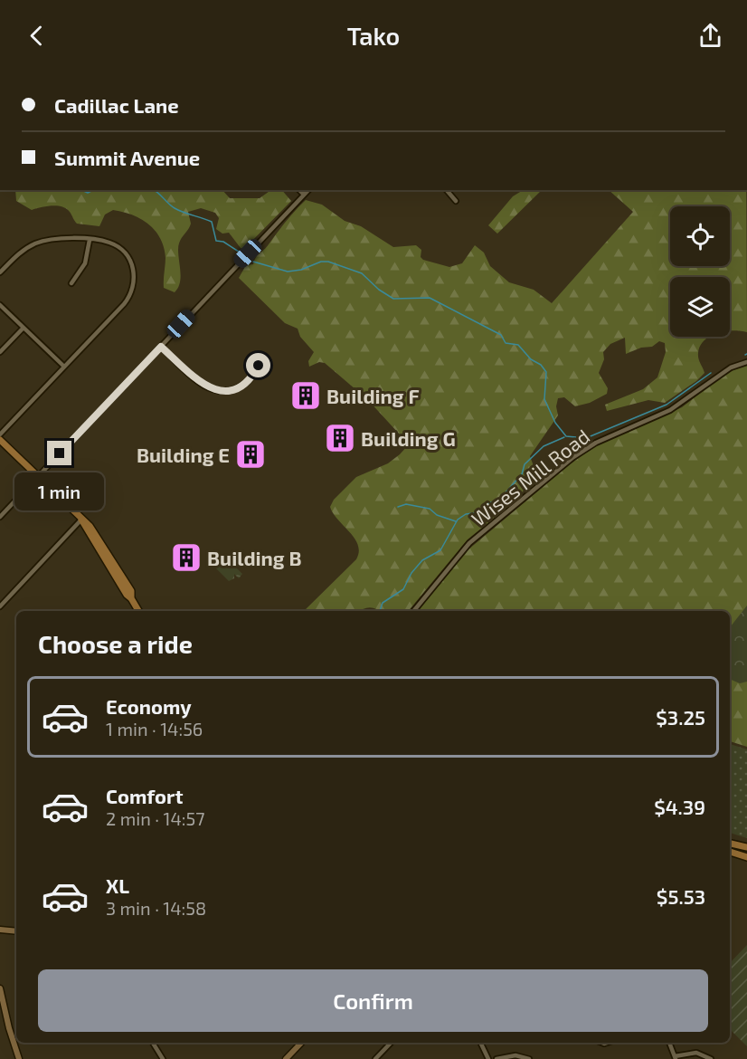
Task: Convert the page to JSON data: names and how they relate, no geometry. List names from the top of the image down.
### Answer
{
  "streets": {
    "street": ["Wises Mill Road"]
  },
  "places": {
    "building": [
      "Building F",
      "Building G",
      "Building E",
      "Building B"
    ]
  },
  "page": {
    "header": "Tako",
    "banner": ["Cadillac Lane", "Summit Avenue"],
    "bubble": "1 min",
    "heading": "Choose a ride",
    "list": [
      {
        "name": "Economy",
        "note": "1 min · 14:56",
        "value": "$3.25"
      },
      {
        "name": "Comfort",
        "note": "2 min · 14:57",
        "value": "$4.39"
      },
      {
        "name": "XL",
        "note": "3 min · 14:58",
        "value": "$5.53"
      }
    ],
    "buttons": "Confirm"
  }
}
